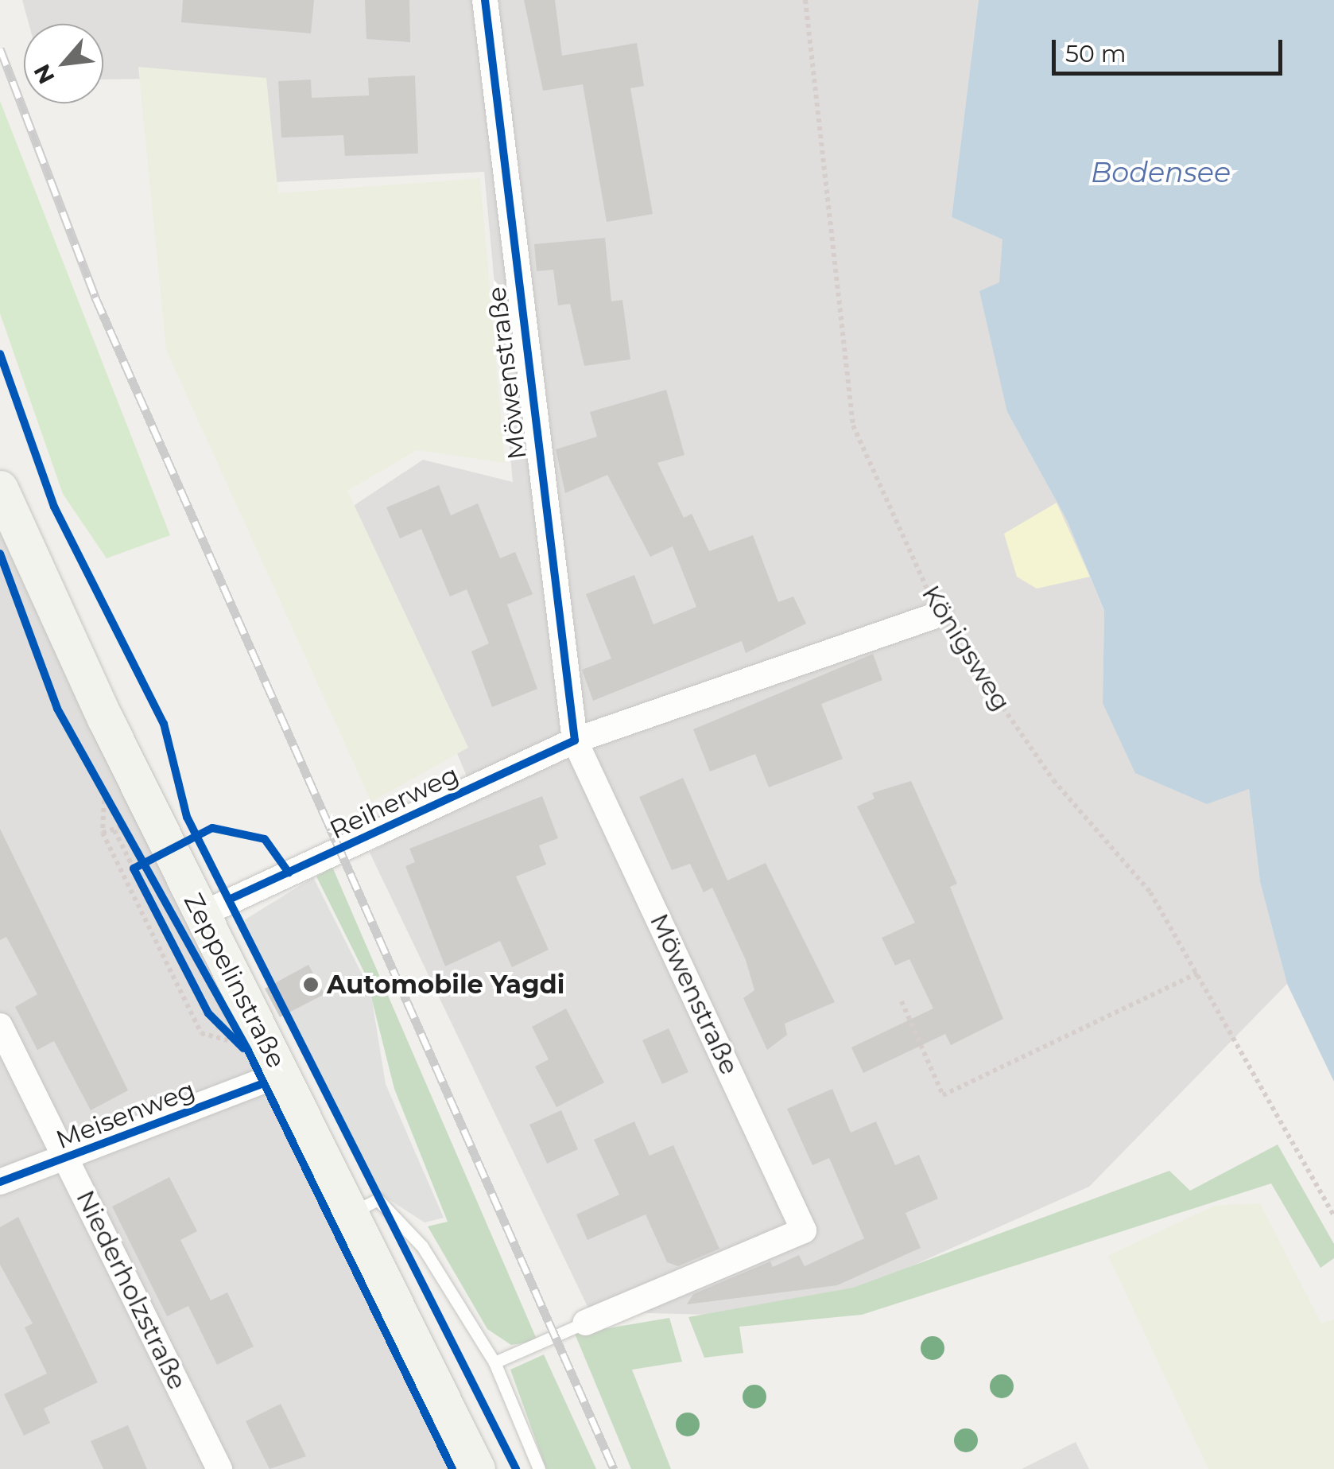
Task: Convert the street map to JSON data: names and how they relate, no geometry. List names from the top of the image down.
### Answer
{
  "streets": {
    "main road": ["Zeppelinstraße"],
    "street": [
      "Möwenstraße",
      "Reiherweg",
      "Meisenweg",
      "Niederholzstraße"
    ],
    "path": ["Königsweg"]
  },
  "crossings": [
    ["Möwenstraße", "Reiherweg"],
    ["Königsweg", "Reiherweg"],
    ["Reiherweg", "Zeppelinstraße"],
    ["Zeppelinstraße", "Meisenweg"],
    ["Meisenweg", "Niederholzstraße"]
  ],
  "water": ["Bodensee"],
  "places": ["Automobile Yagdi"],
  "scale_bar": "50 m",
  "north": "bottom left"
}
